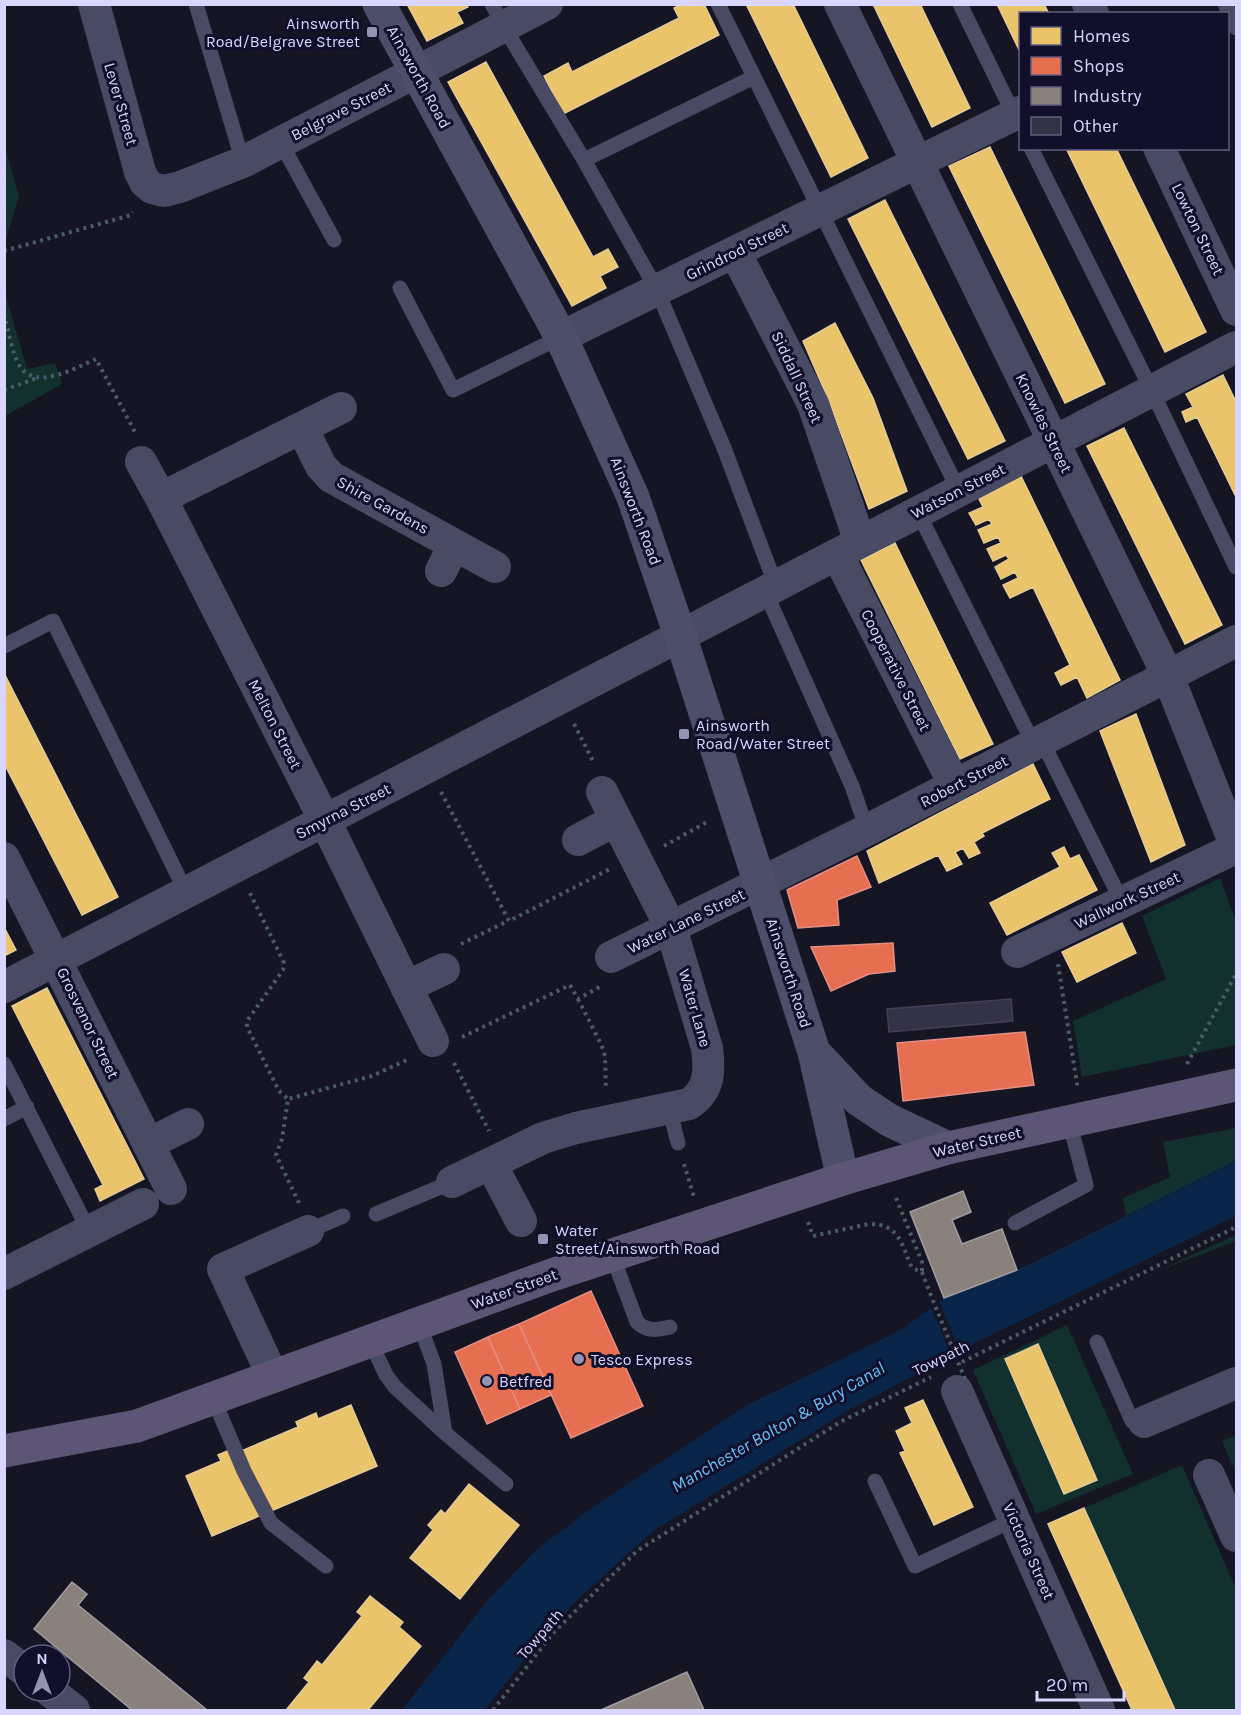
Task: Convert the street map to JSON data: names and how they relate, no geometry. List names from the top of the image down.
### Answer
{
  "streets": {
    "main road": ["Ainsworth Road", "Water Street"],
    "street": [
      "Lever Street",
      "Belgrave Street",
      "Lowton Street",
      "Grindrod Street",
      "Siddall Street",
      "Knowles Street",
      "Watson Street",
      "Shire Gardens",
      "Cooperative Street",
      "Melton Street",
      "Robert Street",
      "Smyrna Street",
      "Wallwork Street",
      "Water Lane Street",
      "Water Lane",
      "Grosvenor Street",
      "Victoria Street"
    ],
    "path": ["Towpath"]
  },
  "crossings": [
    ["Ainsworth Road", "Belgrave Street"],
    ["Ainsworth Road", "Grindrod Street"],
    ["Ainsworth Road", "Watson Street"],
    ["Ainsworth Road", "Robert Street"],
    ["Ainsworth Road", "Smyrna Street"],
    ["Ainsworth Road", "Water Lane Street"],
    ["Ainsworth Road", "Water Street"],
    ["Lever Street", "Belgrave Street"],
    ["Grindrod Street", "Siddall Street"],
    ["Grindrod Street", "Knowles Street"],
    ["Siddall Street", "Watson Street"],
    ["Siddall Street", "Cooperative Street"],
    ["Knowles Street", "Watson Street"],
    ["Knowles Street", "Robert Street"],
    ["Knowles Street", "Wallwork Street"],
    ["Watson Street", "Cooperative Street"],
    ["Watson Street", "Smyrna Street"],
    ["Cooperative Street", "Robert Street"],
    ["Melton Street", "Smyrna Street"],
    ["Robert Street", "Water Lane Street"],
    ["Smyrna Street", "Grosvenor Street"],
    ["Water Lane Street", "Water Lane"],
    ["Towpath", "Victoria Street"]
  ],
  "water": ["Manchester Bolton & Bury Canal"],
  "places": {
    "transit": ["Ainsworth Road/Belgrave Street", "Ainsworth Road/Water Street", "Water Street/Ainsworth Road"],
    "other": ["Tesco Express", "Betfred"]
  },
  "legend": [
    "Homes",
    "Shops",
    "Industry",
    "Other"
  ],
  "scale_bar": "20 m",
  "north": "top"
}
